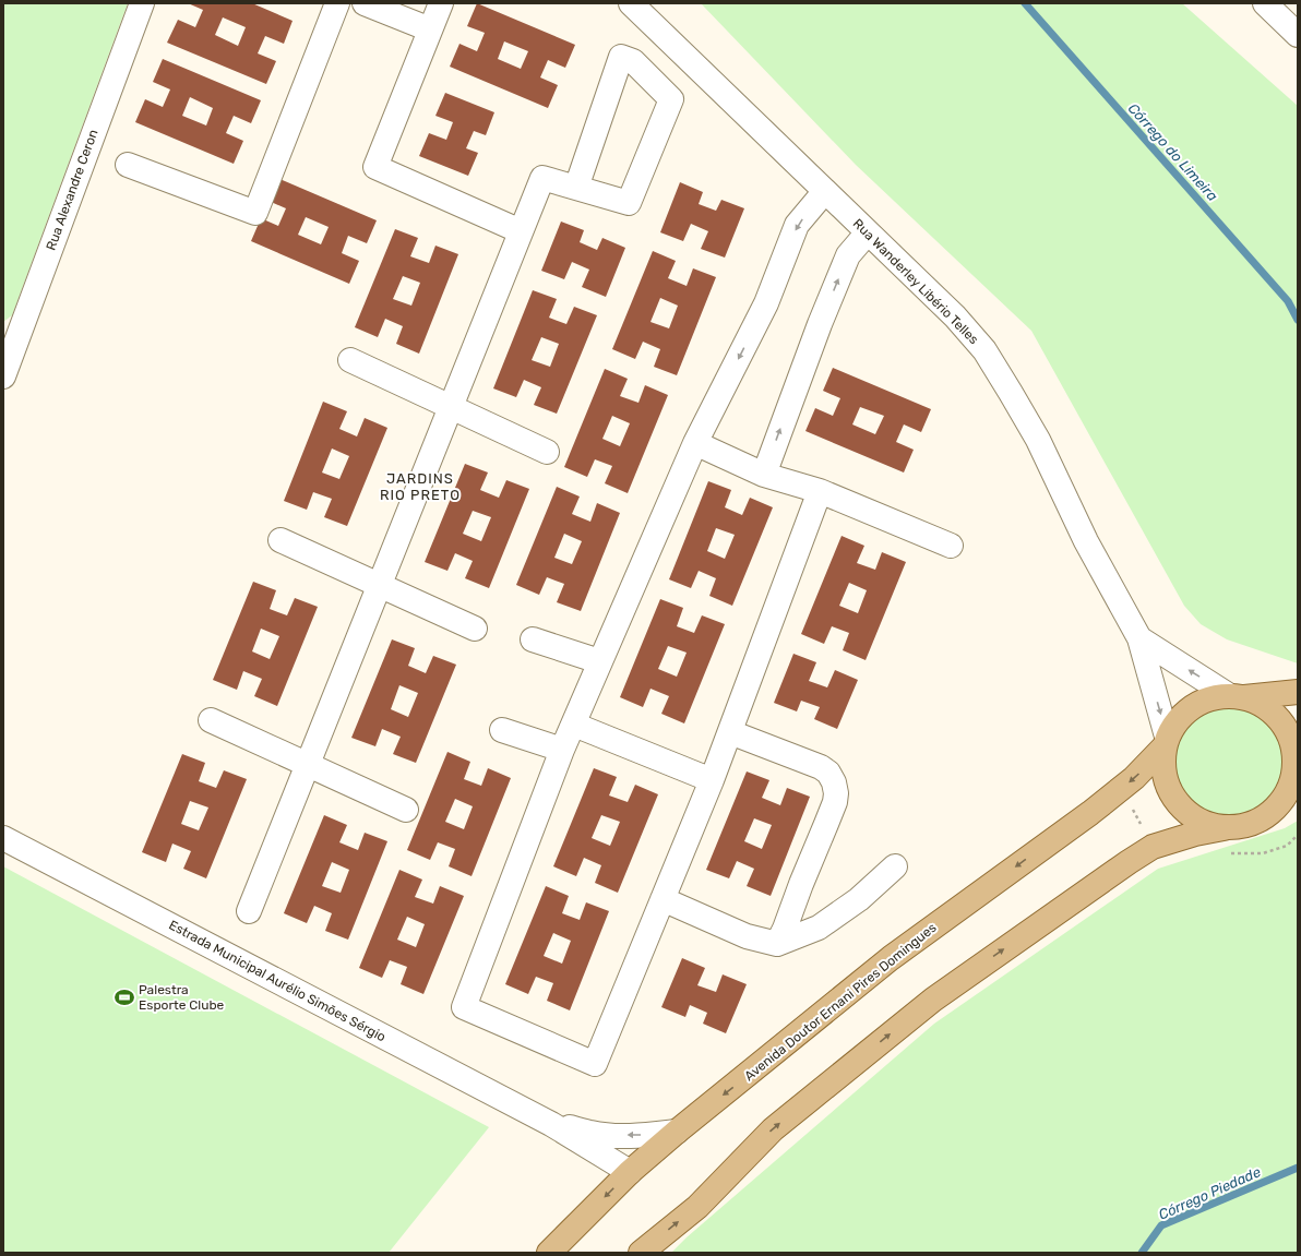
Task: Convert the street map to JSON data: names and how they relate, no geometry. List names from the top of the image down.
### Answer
{
  "streets": {
    "main road": ["Avenida Doutor Ernani Pires Domingues"],
    "street": ["Rua Alexandre Ceron", "Rua Wanderley Libério Telles", "Estrada Municipal Aurélio Simões Sérgio"]
  },
  "crossings": [
    ["Rua Wanderley Libério Telles", "Avenida Doutor Ernani Pires Domingues"],
    ["Estrada Municipal Aurélio Simões Sérgio", "Avenida Doutor Ernani Pires Domingues"]
  ],
  "districts": ["JARDINS RIO PRETO"],
  "water": ["Córrego do Limeira", "Córrego Piedade"],
  "places": {
    "sports": ["Palestra Esporte Clube"]
  }
}
